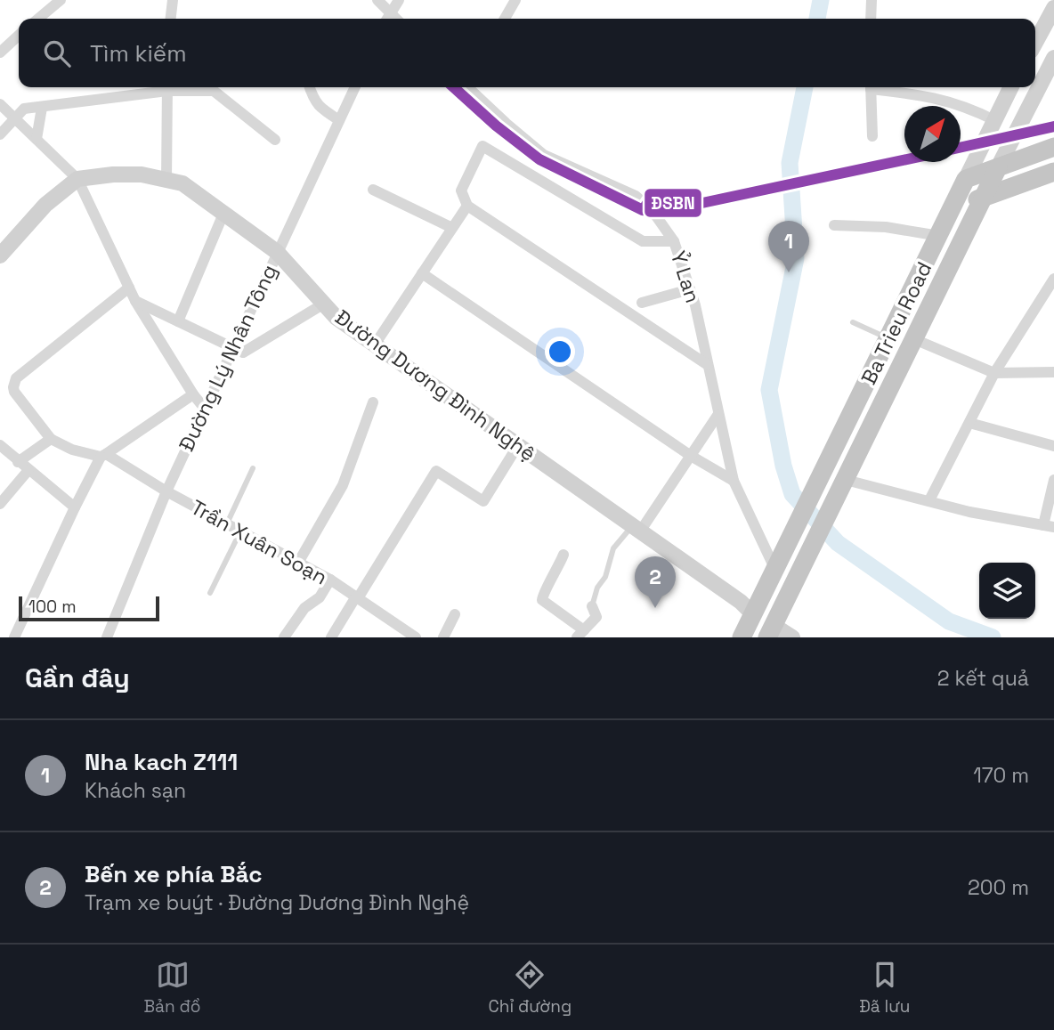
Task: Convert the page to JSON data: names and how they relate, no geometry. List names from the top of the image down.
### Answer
{
  "streets": {
    "highway": ["Ba Trieu Road"],
    "main road": ["Đường Dương Đình Nghệ"],
    "street": ["Ỷ Lan", "Đường Lý Nhân Tông", "Trần Xuân Soạn"]
  },
  "crossings": [
    ["Ỷ Lan", "Ba Trieu Road"],
    ["Đường Lý Nhân Tông", "Đường Dương Đình Nghệ"],
    ["Đường Lý Nhân Tông", "Trần Xuân Soạn"]
  ],
  "lines": ["transit line ĐSBN"],
  "scale_bar": "100 m",
  "north": "top right",
  "page": {
    "search": "Tìm kiếm",
    "pins": ["1", "2"],
    "scale": "100 m",
    "heading": ["Gần đây", "2 kết quả"],
    "list": [
      {
        "mark": "1",
        "name": "Nha kach Z111",
        "note": "Khách sạn",
        "value": "170 m"
      },
      {
        "mark": "2",
        "name": "Bến xe phía Bắc",
        "note": "Trạm xe buýt · Đường Dương Đình Nghệ",
        "value": "200 m"
      }
    ],
    "nav": ["Bản đồ", "Chỉ đường", "Đã lưu"]
  }
}
